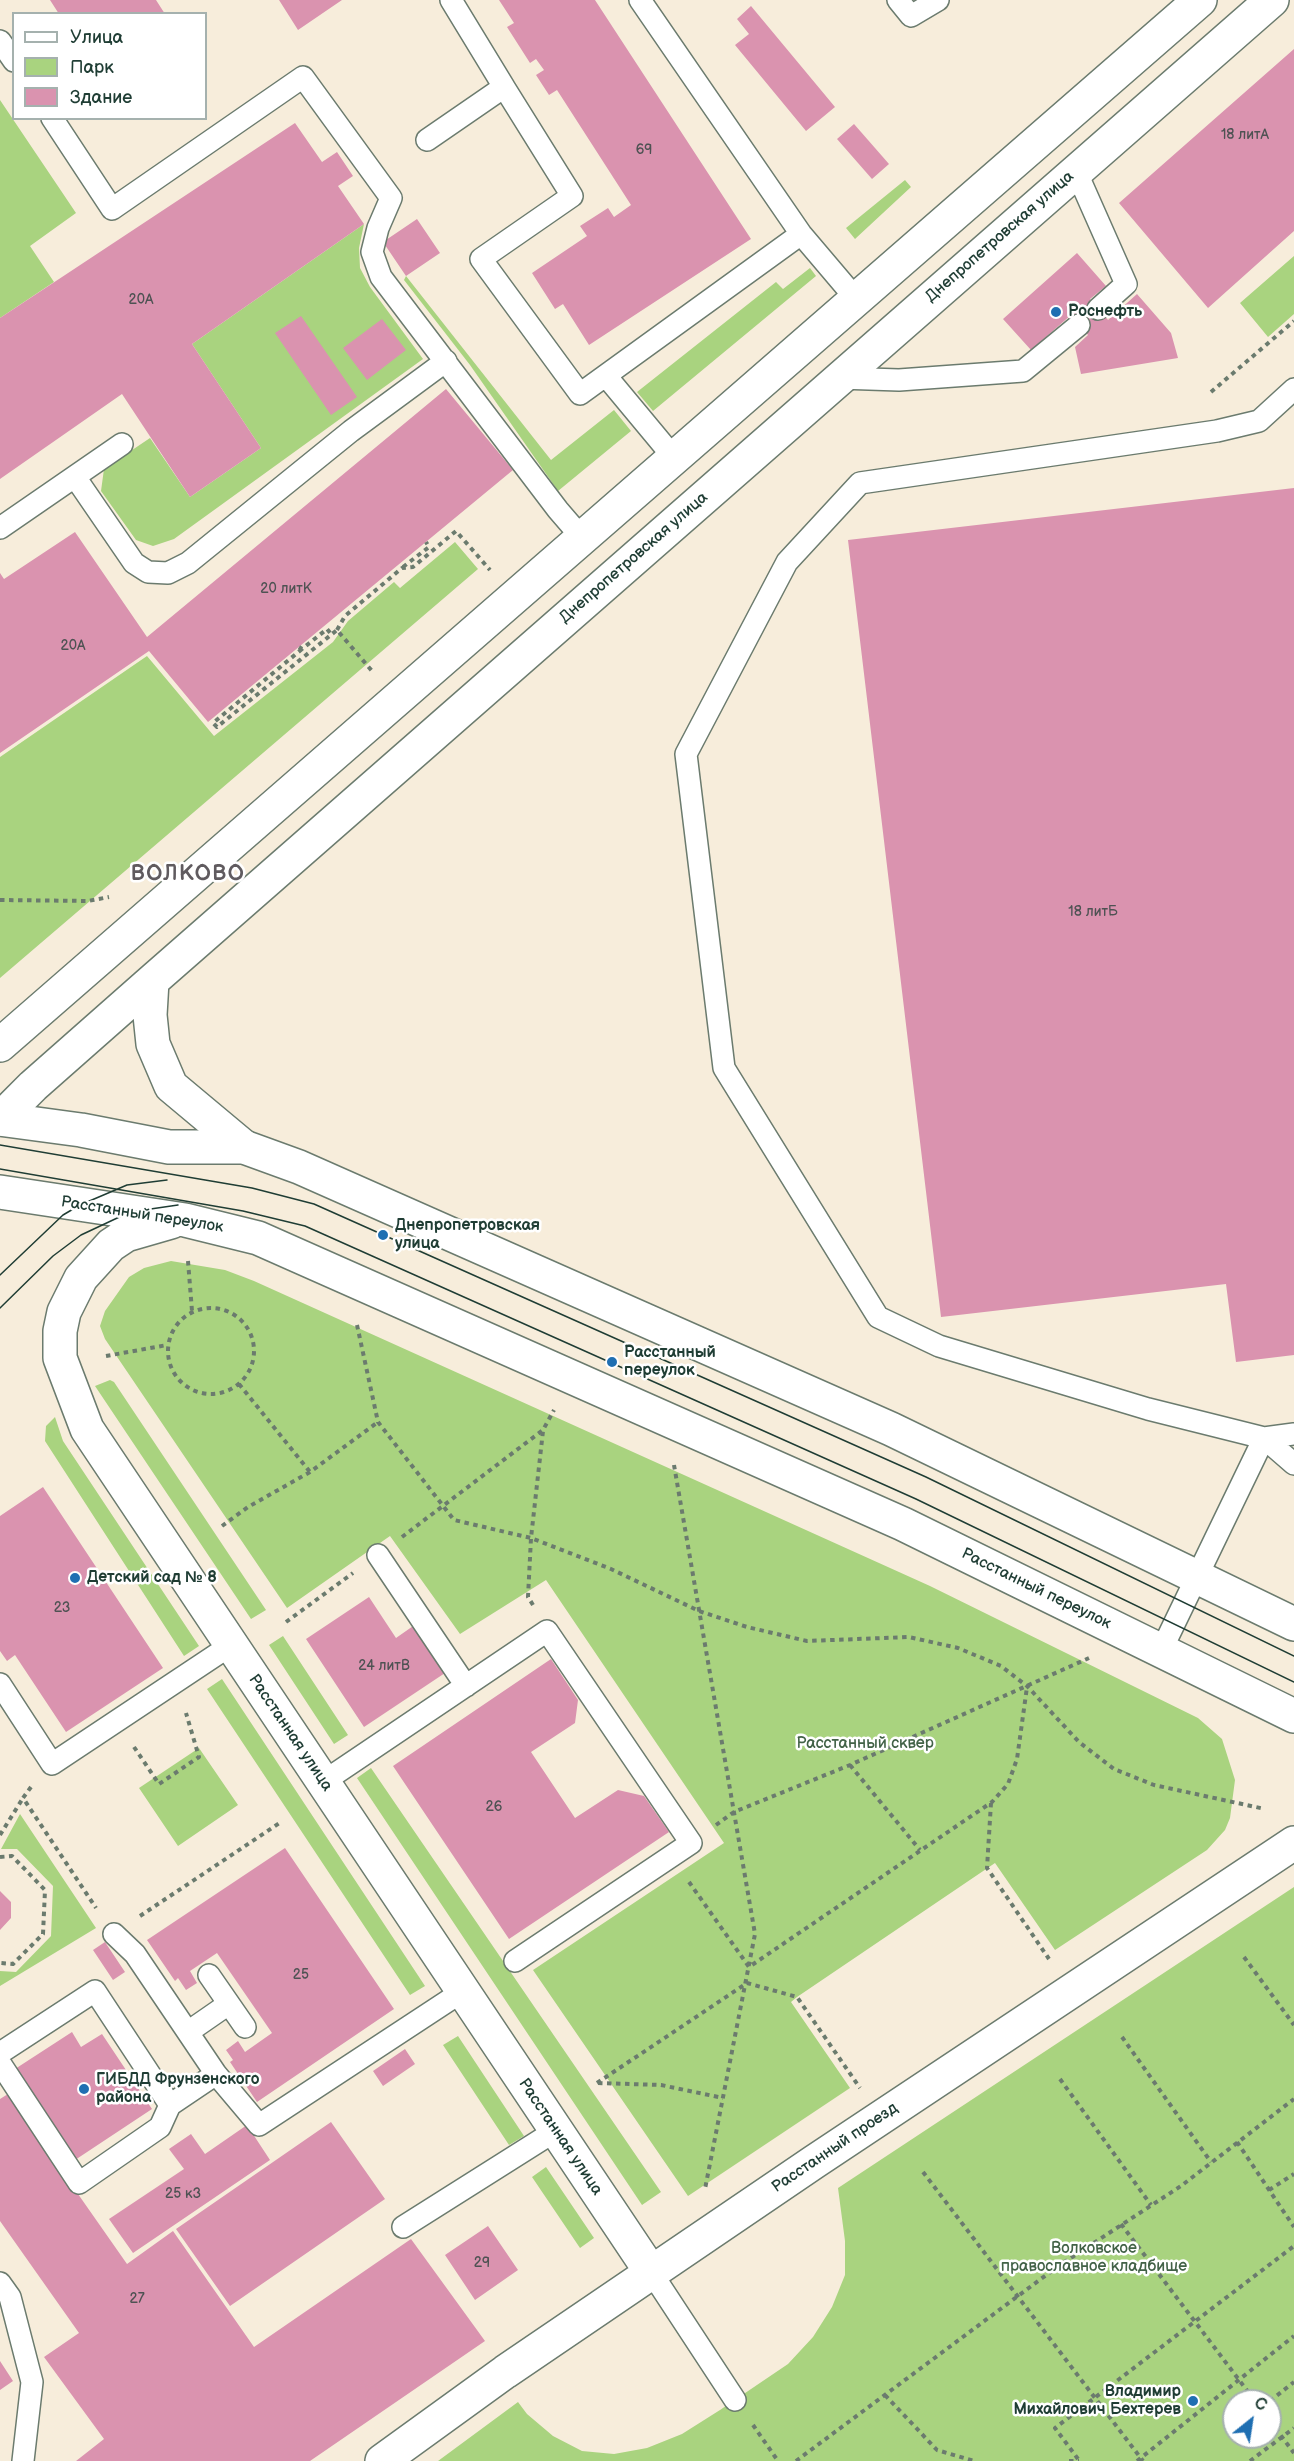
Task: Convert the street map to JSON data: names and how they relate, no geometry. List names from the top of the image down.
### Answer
{
  "streets": {
    "street": [
      "Днепропетровская улица",
      "Расстанный переулок",
      "Расстанная улица",
      "Расстанный проезд"
    ]
  },
  "crossings": [
    ["Расстанный переулок", "Расстанная улица"],
    ["Расстанная улица", "Расстанный проезд"]
  ],
  "districts": ["ВОЛКОВО"],
  "parks": ["Расстанный сквер", "Волковское православное кладбище"],
  "places": [
    "Роснефть",
    "Днепропетровская улица",
    "Расстанный переулок",
    "Детский сад № 8",
    "ГИБДД Фрунзенского района",
    "Владимир Михайлович Бехтерев"
  ],
  "house_numbers": [
    "18 литА",
    "69",
    "20А",
    "20 литК",
    "20А",
    "18 литБ",
    "23",
    "24 литВ",
    "26",
    "25",
    "25 к3",
    "29",
    "27"
  ],
  "legend": ["Улица", "Парк", "Здание"],
  "north": "top right"
}
